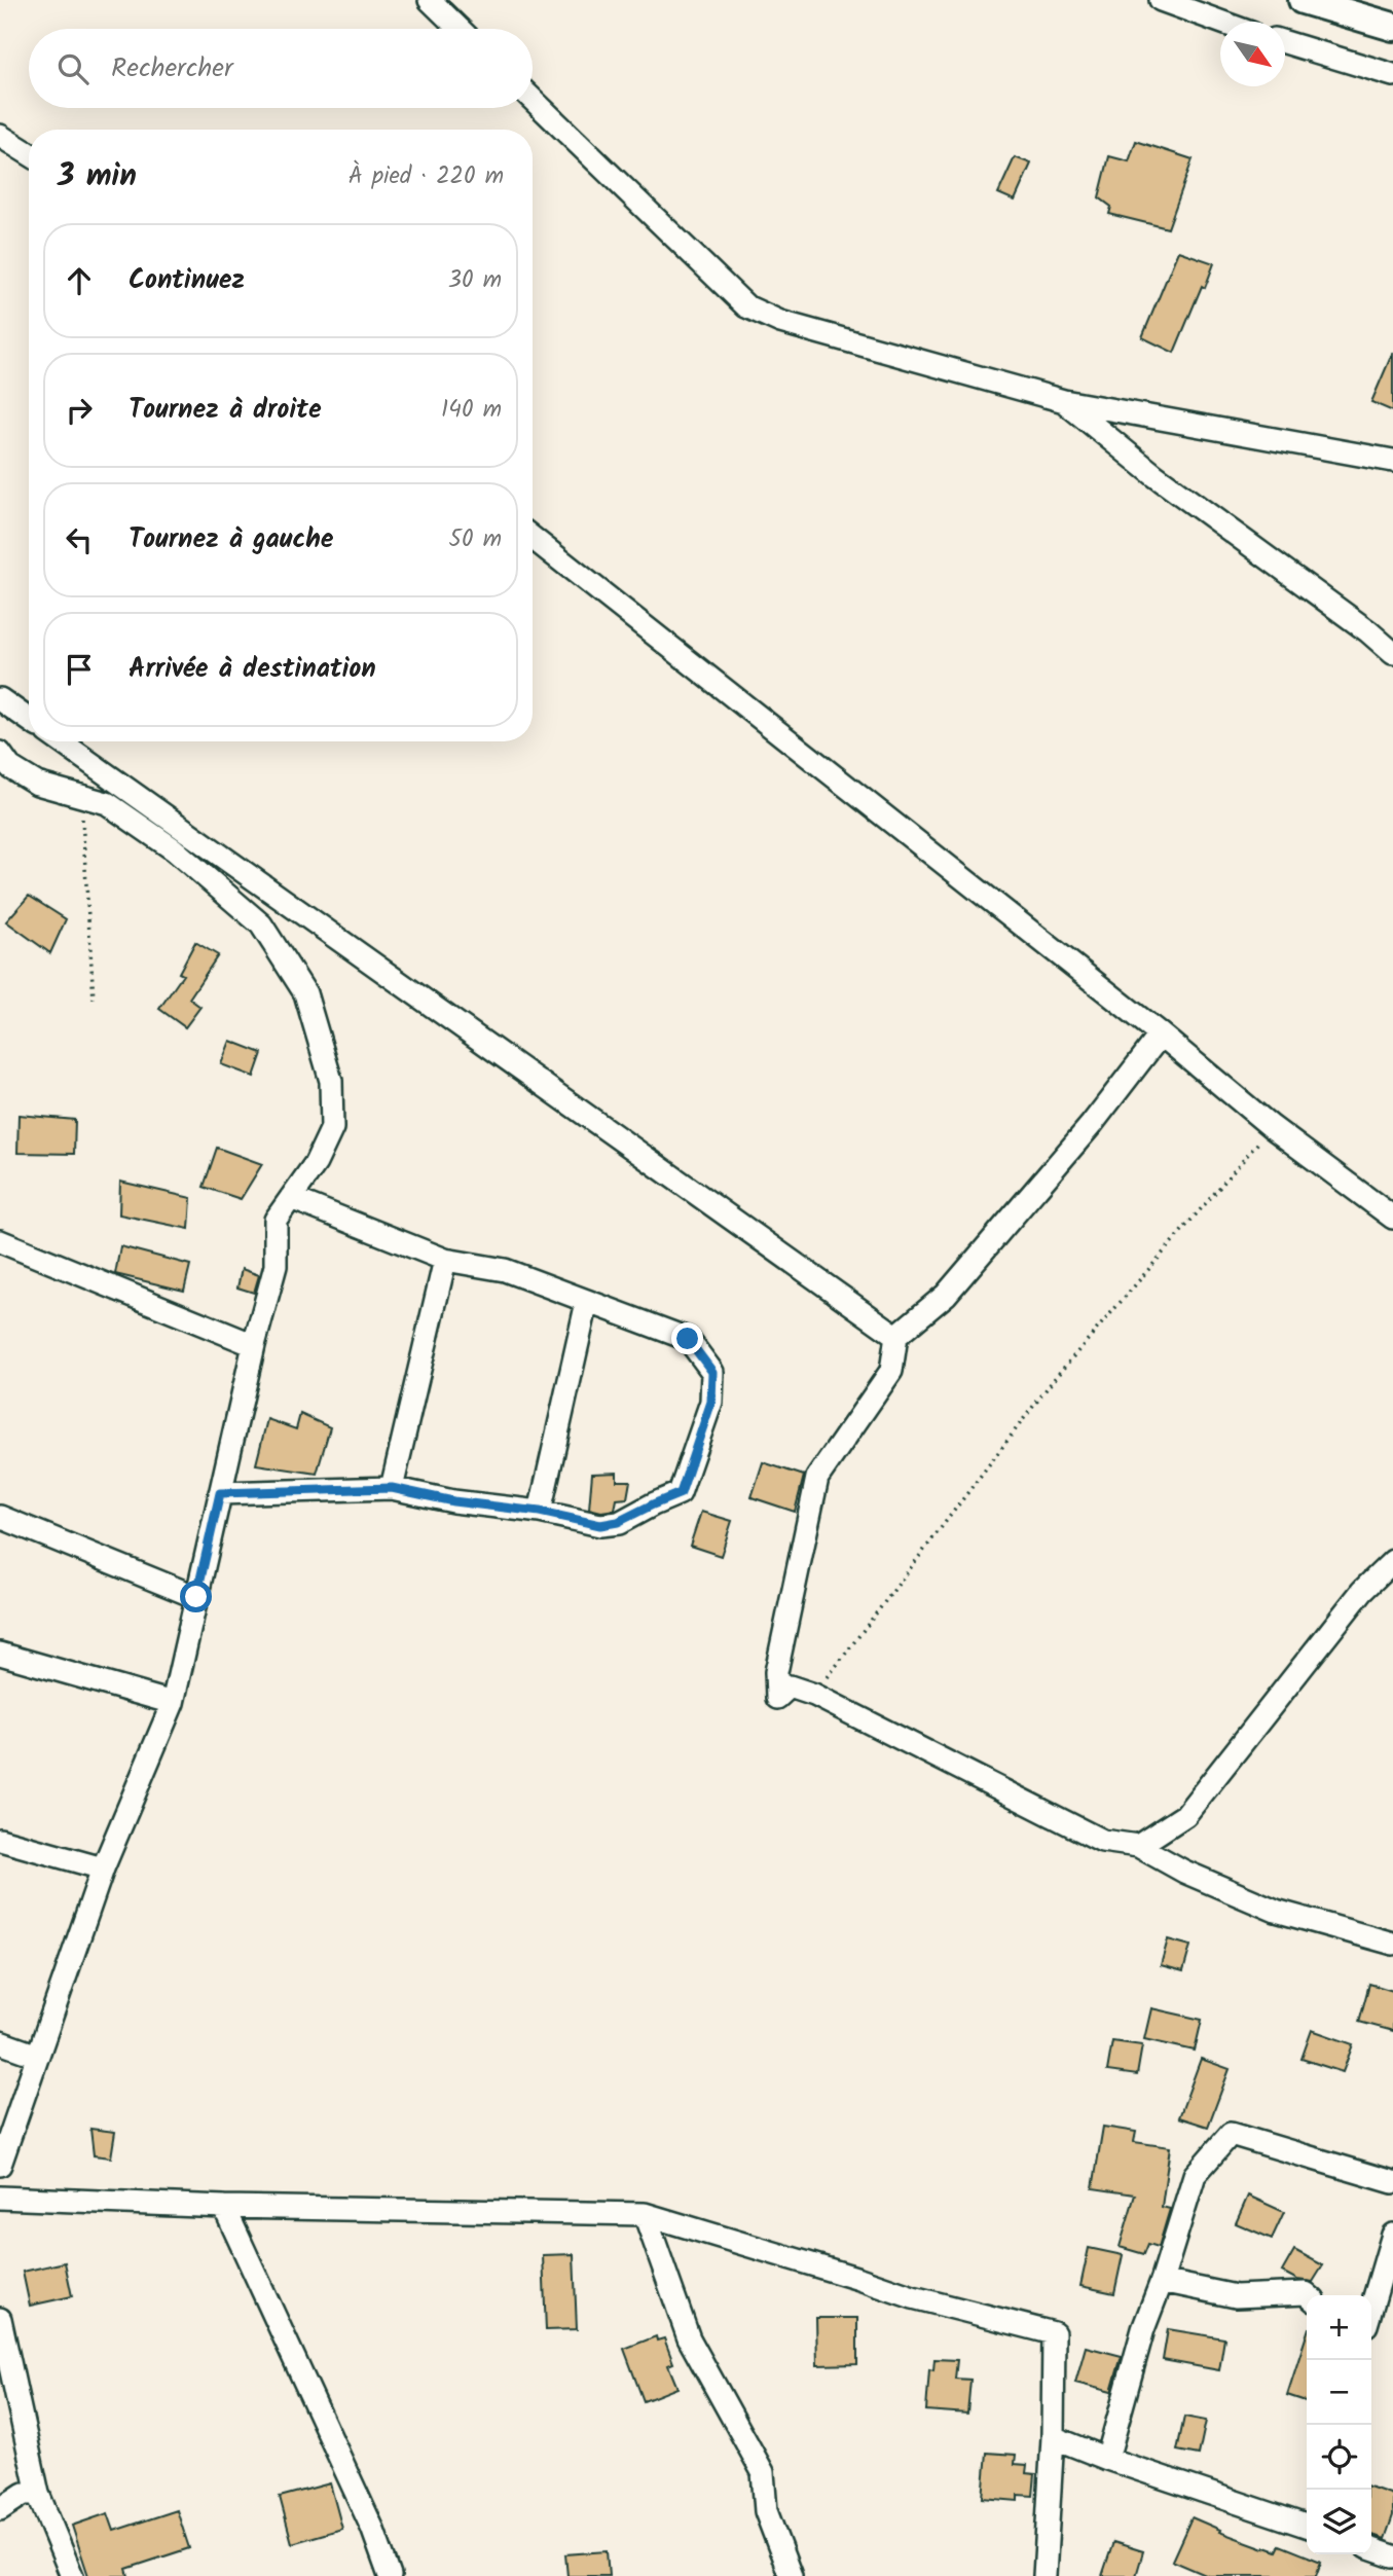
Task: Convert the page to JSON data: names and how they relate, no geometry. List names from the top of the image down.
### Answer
{
  "north": "bottom right",
  "page": {
    "search": "Rechercher",
    "heading": ["3 min", "À pied · 220 m"],
    "list": [
      ["Continuez", "30 m"],
      ["Tournez à droite", "140 m"],
      ["Tournez à gauche", "50 m"],
      "Arrivée à destination"
    ],
    "map_buttons": ["+", "−"]
  }
}
